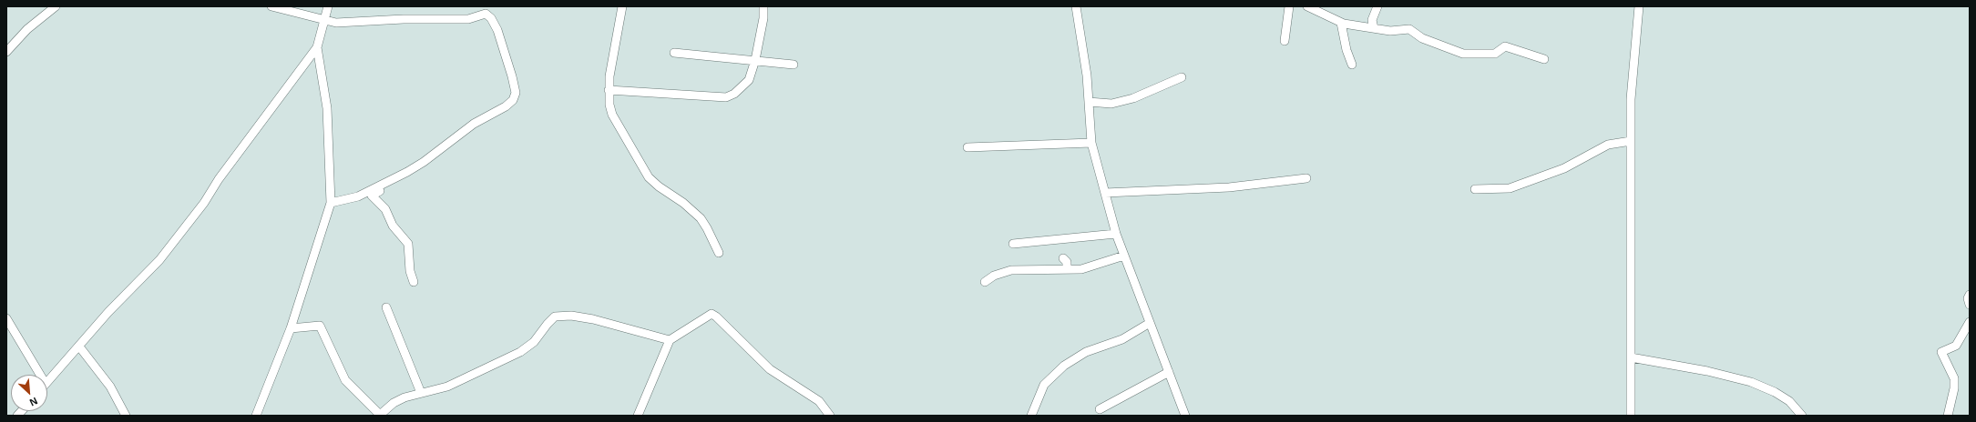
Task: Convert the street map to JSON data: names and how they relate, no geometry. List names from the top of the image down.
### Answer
{
  "north": "bottom right"
}
